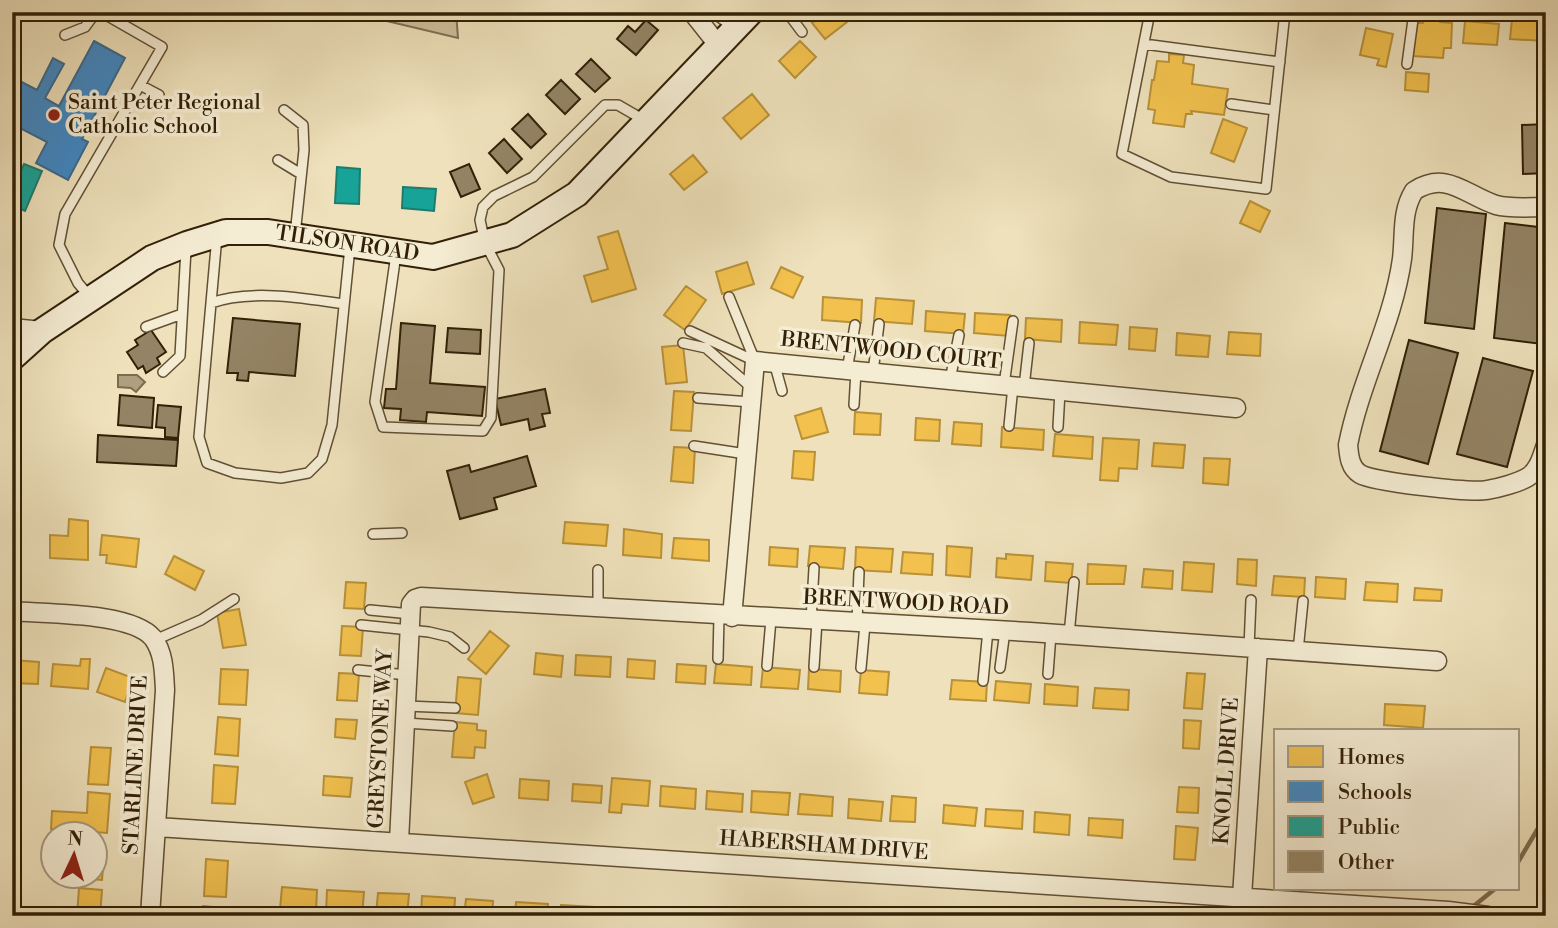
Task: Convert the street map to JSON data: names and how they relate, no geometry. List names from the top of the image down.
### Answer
{
  "streets": {
    "street": [
      "TILSON ROAD",
      "BRENTWOOD COURT",
      "BRENTWOOD ROAD",
      "GREYSTONE WAY",
      "STARLINE DRIVE",
      "KNOLL DRIVE",
      "HABERSHAM DRIVE"
    ]
  },
  "crossings": [
    ["BRENTWOOD COURT", "BRENTWOOD ROAD"],
    ["BRENTWOOD ROAD", "GREYSTONE WAY"],
    ["BRENTWOOD ROAD", "KNOLL DRIVE"],
    ["GREYSTONE WAY", "HABERSHAM DRIVE"],
    ["STARLINE DRIVE", "HABERSHAM DRIVE"],
    ["KNOLL DRIVE", "HABERSHAM DRIVE"]
  ],
  "places": ["Saint Peter Regional Catholic School"],
  "legend": [
    "Homes",
    "Schools",
    "Public",
    "Other"
  ],
  "north": "top"
}
